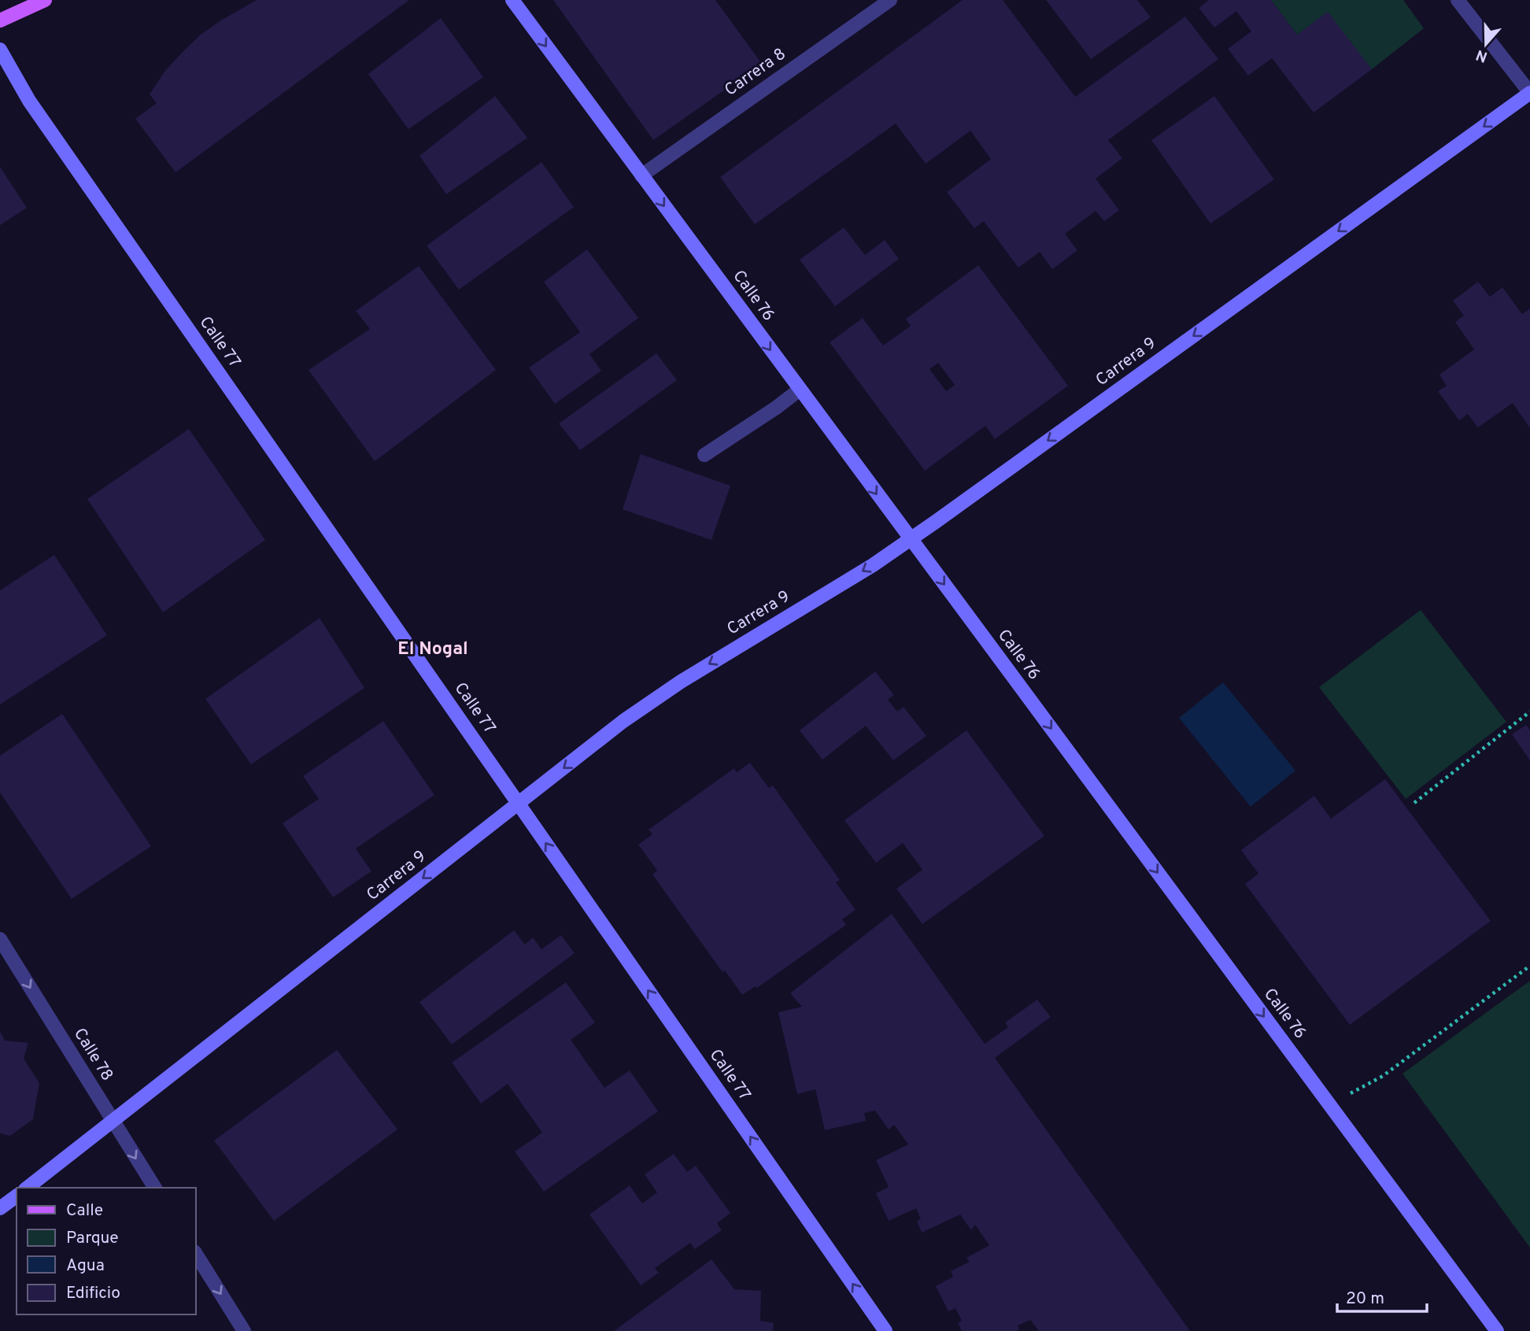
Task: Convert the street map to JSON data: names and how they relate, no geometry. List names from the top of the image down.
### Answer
{
  "streets": {
    "street": [
      "Carrera 8",
      "Calle 76",
      "Calle 77",
      "Carrera 9",
      "Calle 78"
    ]
  },
  "crossings": [
    ["Carrera 8", "Calle 76"],
    ["Calle 76", "Carrera 9"],
    ["Calle 77", "Carrera 9"],
    ["Carrera 9", "Calle 78"]
  ],
  "one_way": [
    "Calle 76",
    "Calle 77",
    "Carrera 9",
    "Calle 78"
  ],
  "districts": ["El Nogal"],
  "legend": [
    "Calle",
    "Parque",
    "Agua",
    "Edificio"
  ],
  "scale_bar": "20 m",
  "north": "bottom"
}
